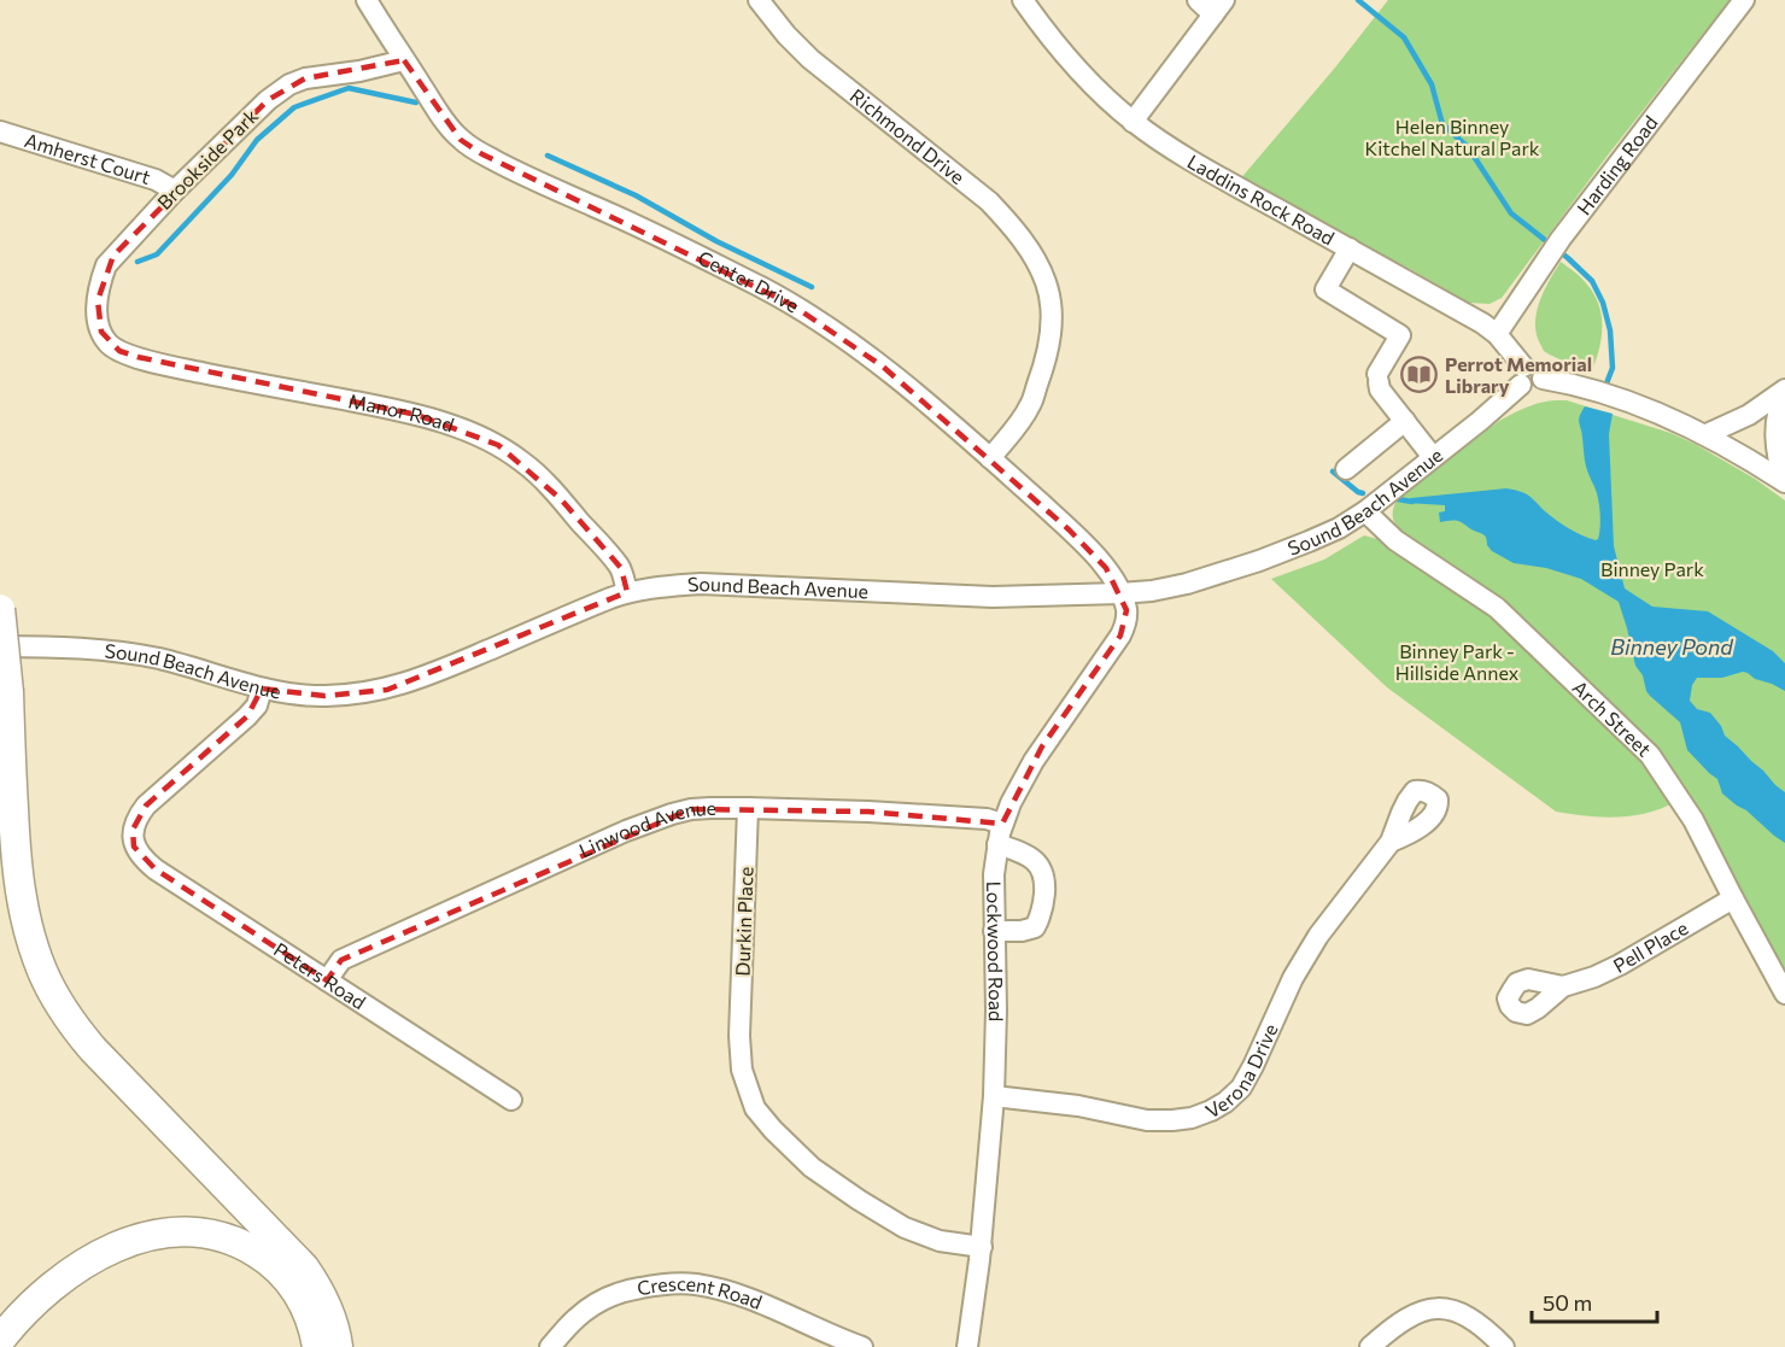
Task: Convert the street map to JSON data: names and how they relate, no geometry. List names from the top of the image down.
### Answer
{
  "streets": {
    "street": [
      "Richmond Drive",
      "Amherst Court",
      "Brookside Park",
      "Harding Road",
      "Laddins Rock Road",
      "Center Drive",
      "Manor Road",
      "Sound Beach Avenue",
      "Arch Street",
      "Linwood Avenue",
      "Durkin Place",
      "Pell Place",
      "Lockwood Road",
      "Peters Road",
      "Verona Drive",
      "Crescent Road"
    ]
  },
  "crossings": [
    ["Richmond Drive", "Center Drive"],
    ["Amherst Court", "Brookside Park"],
    ["Brookside Park", "Center Drive"],
    ["Brookside Park", "Manor Road"],
    ["Harding Road", "Laddins Rock Road"],
    ["Laddins Rock Road", "Sound Beach Avenue"],
    ["Center Drive", "Sound Beach Avenue"],
    ["Center Drive", "Lockwood Road"],
    ["Manor Road", "Sound Beach Avenue"],
    ["Sound Beach Avenue", "Arch Street"],
    ["Sound Beach Avenue", "Lockwood Road"],
    ["Sound Beach Avenue", "Peters Road"],
    ["Arch Street", "Pell Place"],
    ["Linwood Avenue", "Durkin Place"],
    ["Linwood Avenue", "Lockwood Road"],
    ["Linwood Avenue", "Peters Road"],
    ["Durkin Place", "Lockwood Road"],
    ["Lockwood Road", "Verona Drive"]
  ],
  "water": ["Binney Pond"],
  "parks": ["Helen Binney Kitchel Natural Park", "Binney Park", "Binney Park - Hillside Annex"],
  "places": {
    "library": ["Perrot Memorial Library"]
  },
  "scale_bar": "50 m"
}
